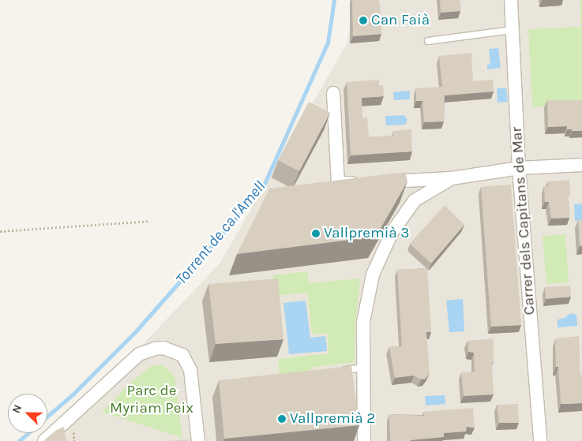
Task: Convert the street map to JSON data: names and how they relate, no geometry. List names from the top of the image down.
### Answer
{
  "streets": {
    "street": ["Carrer dels Capitans de Mar"]
  },
  "water": ["Torrent de ca l'Amell"],
  "parks": ["Parc de Myriam Peix"],
  "places": ["Can Faià", "Vallpremià 3", "Vallpremià 2"],
  "north": "top left"
}
